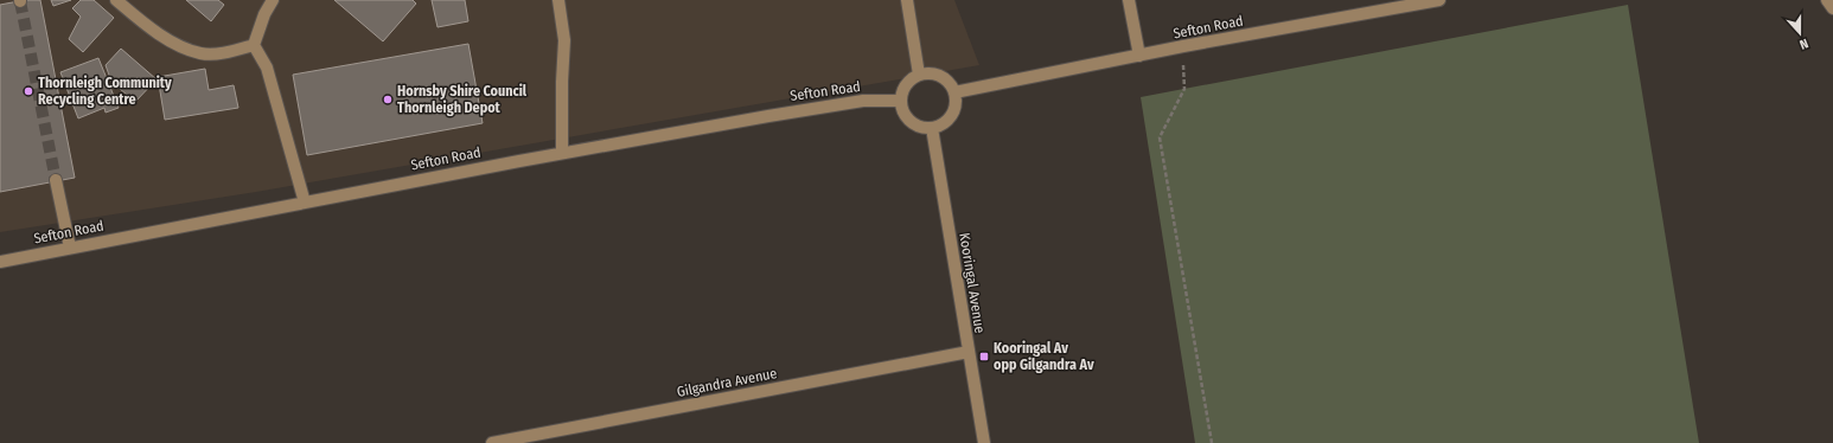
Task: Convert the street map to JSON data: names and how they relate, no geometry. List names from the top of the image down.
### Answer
{
  "streets": {
    "street": ["Sefton Road", "Kooringal Avenue", "Gilgandra Avenue"]
  },
  "crossings": [
    ["Sefton Road", "Kooringal Avenue"],
    ["Kooringal Avenue", "Gilgandra Avenue"]
  ],
  "places": {
    "other": ["Thornleigh Community Recycling Centre", "Hornsby Shire Council Thornleigh Depot"],
    "transit": ["Kooringal Av opp Gilgandra Av"]
  },
  "north": "bottom"
}
